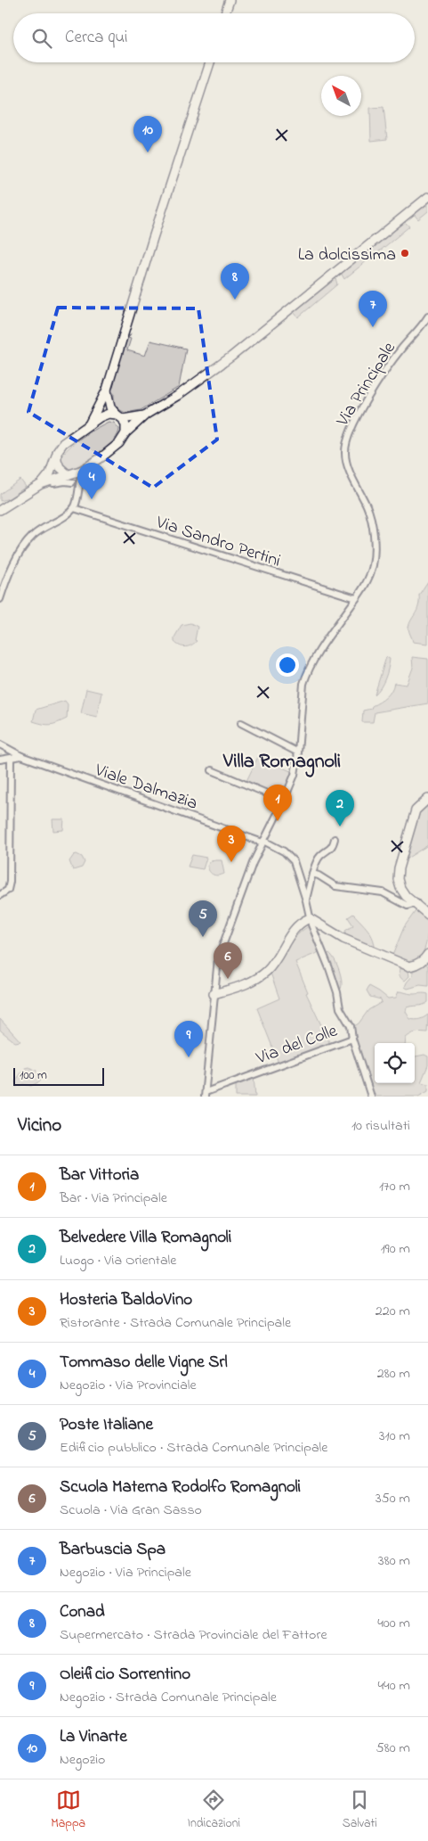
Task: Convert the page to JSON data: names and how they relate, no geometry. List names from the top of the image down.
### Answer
{
  "streets": {
    "street": [
      "Via Principale",
      "Via Sandro Pertini",
      "Viale Dalmazia",
      "Via del Colle"
    ]
  },
  "crossings": [
    ["Via Principale", "Via Sandro Pertini"],
    ["Via Principale", "Viale Dalmazia"],
    ["Via Principale", "Via del Colle"],
    ["Viale Dalmazia", "Via del Colle"]
  ],
  "districts": ["Villa Romagnoli"],
  "places": ["La dolcissima"],
  "scale_bar": "100 m",
  "north": "top left",
  "page": {
    "search": "Cerca qui",
    "pins": [
      "10",
      "8",
      "7",
      "4",
      "1",
      "2",
      "3",
      "5",
      "6",
      "9"
    ],
    "scale": "100 m",
    "heading": ["Vicino", "10 risultati"],
    "list": [
      {
        "mark": "1",
        "name": "Bar Vittoria",
        "note": "Bar · Via Principale",
        "value": "170 m"
      },
      {
        "mark": "2",
        "name": "Belvedere Villa Romagnoli",
        "note": "Luogo · Via Orientale",
        "value": "190 m"
      },
      {
        "mark": "3",
        "name": "Hosteria BaldoVino",
        "note": "Ristorante · Strada Comunale Principale",
        "value": "220 m"
      },
      {
        "mark": "4",
        "name": "Tommaso delle Vigne Srl",
        "note": "Negozio · Via Provinciale",
        "value": "280 m"
      },
      {
        "mark": "5",
        "name": "Poste Italiane",
        "note": "Edificio pubblico · Strada Comunale Principale",
        "value": "310 m"
      },
      {
        "mark": "6",
        "name": "Scuola Materna Rodolfo Romagnoli",
        "note": "Scuola · Via Gran Sasso",
        "value": "350 m"
      },
      {
        "mark": "7",
        "name": "Barbuscia Spa",
        "note": "Negozio · Via Principale",
        "value": "380 m"
      },
      {
        "mark": "8",
        "name": "Conad",
        "note": "Supermercato · Strada Provinciale del Fattore",
        "value": "400 m"
      },
      {
        "mark": "9",
        "name": "Oleificio Sorrentino",
        "note": "Negozio · Strada Comunale Principale",
        "value": "440 m"
      },
      {
        "mark": "10",
        "name": "La Vinarte",
        "note": "Negozio",
        "value": "580 m"
      }
    ],
    "nav": ["Mappa", "Indicazioni", "Salvati"]
  }
}
